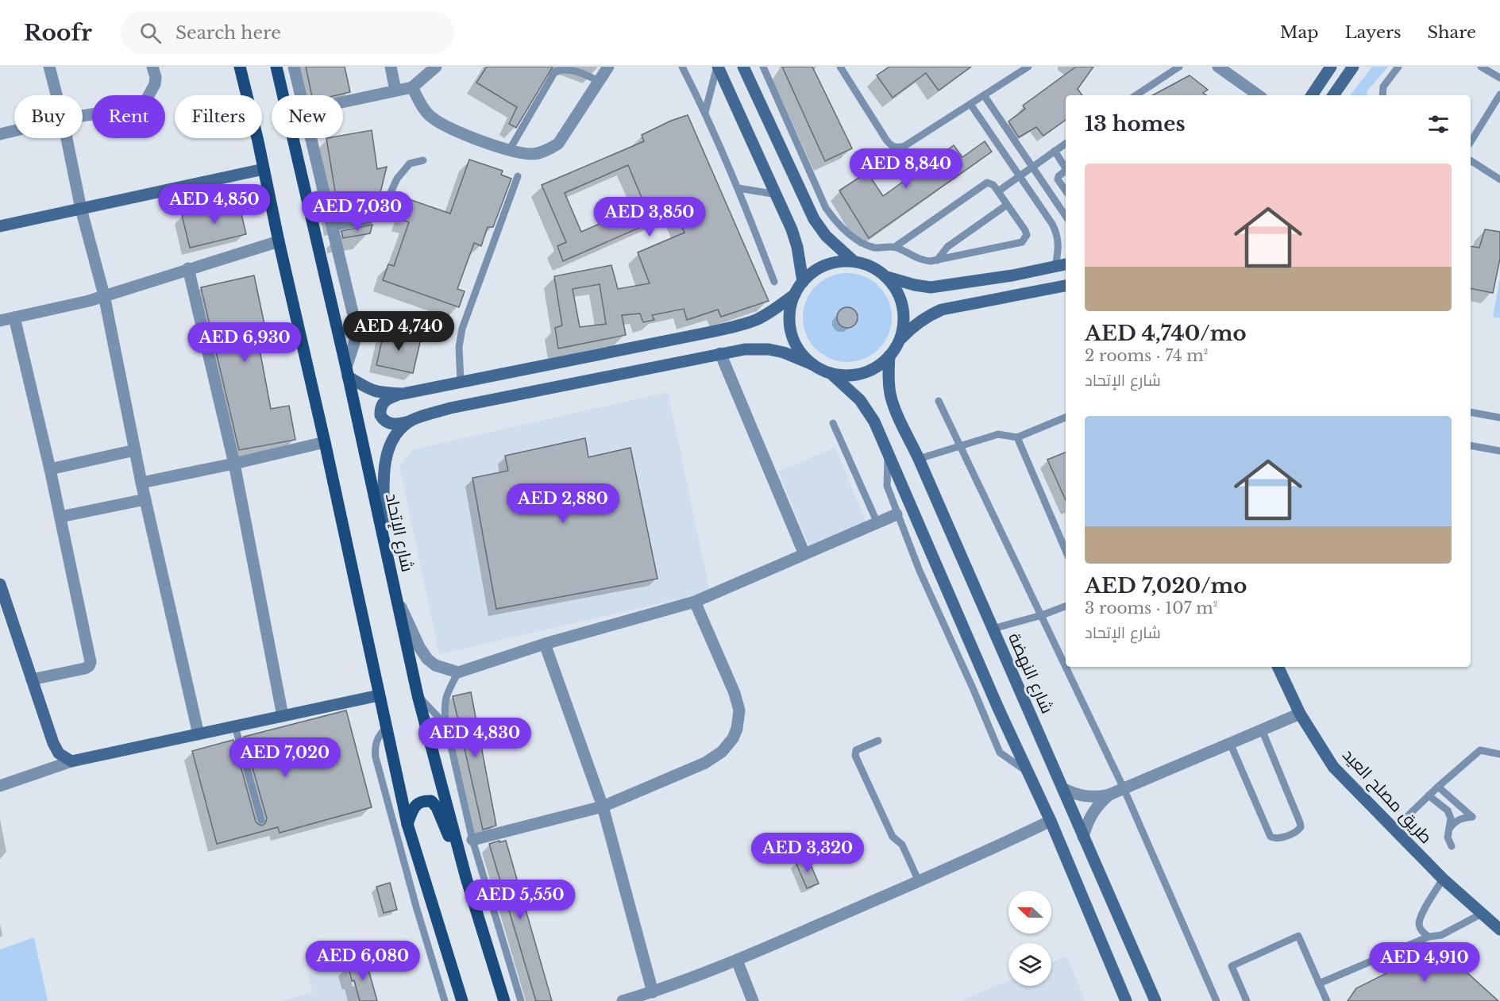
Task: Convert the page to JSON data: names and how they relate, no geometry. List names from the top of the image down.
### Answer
{
  "streets": {
    "main road": ["شارع الإتحاد"],
    "street": ["شارع النهضة", "طريق مصلح العيد"]
  },
  "north": "left",
  "page": {
    "header": "Roofr",
    "search": "Search here",
    "nav": ["Map", "Layers", "Share"],
    "chip": [
      "Buy",
      "Rent",
      "Filters",
      "New"
    ],
    "heading": "13 homes",
    "price": [
      "AED 8,840",
      "AED 4,850",
      "AED 7,030",
      "AED 3,850",
      "AED 4,740",
      "AED 6,930",
      "AED 2,880",
      "AED 4,830",
      "AED 7,020",
      "AED 3,320",
      "AED 5,550",
      "AED 6,080",
      "AED 4,910"
    ],
    "list": [
      {
        "name": "AED 4,740/mo",
        "note": "2 rooms · 74 m² · شارع الإتحاد"
      },
      {
        "name": "AED 7,020/mo",
        "note": "3 rooms · 107 m² · شارع الإتحاد"
      }
    ]
  }
}
